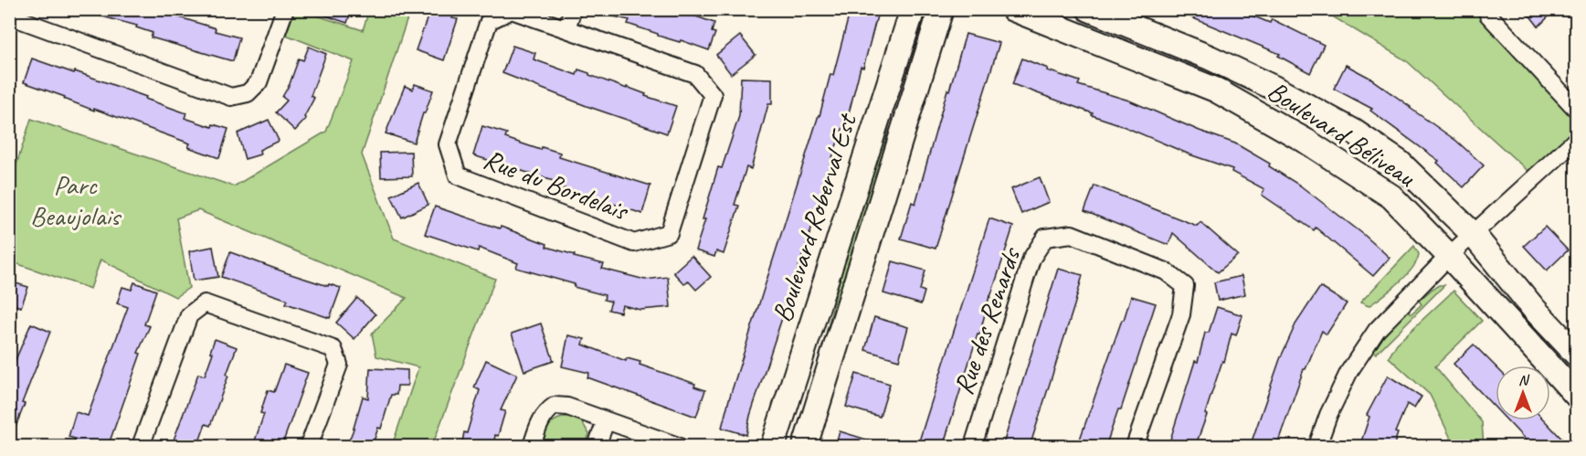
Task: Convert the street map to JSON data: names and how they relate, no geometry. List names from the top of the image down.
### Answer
{
  "streets": {
    "street": [
      "Boulevard Béliveau",
      "Rue du Bordelais",
      "Boulevard Roberval Est",
      "Rue des Renards"
    ]
  },
  "parks": ["Parc Beaujolais"],
  "north": "top"
}
